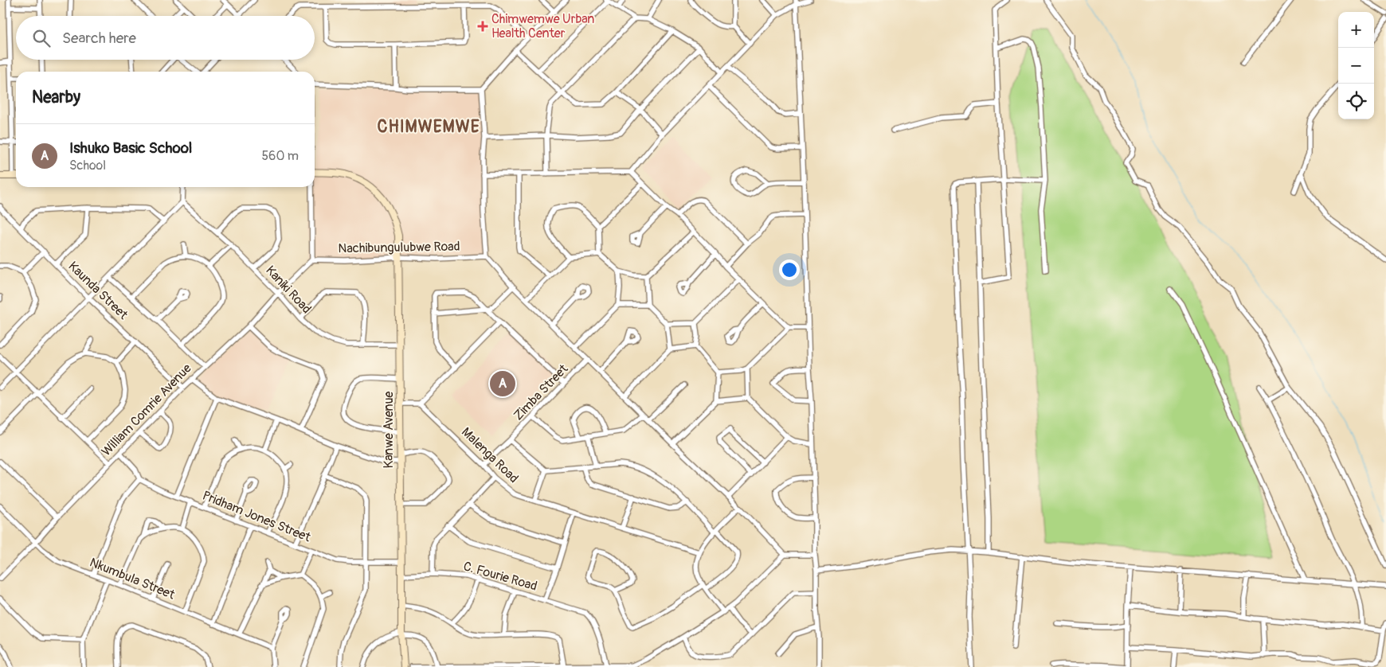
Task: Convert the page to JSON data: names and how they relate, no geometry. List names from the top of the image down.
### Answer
{
  "streets": {
    "main road": ["Kanwe Avenue"],
    "street": [
      "Nachibungulubwe Road",
      "Kaniki Road",
      "Kaunda Street",
      "Zimba Street",
      "William Comrie Avenue",
      "Malenga Road",
      "Pridham Jones Street",
      "C. Fourie Road",
      "Nkumbula Street"
    ]
  },
  "crossings": [
    ["Nachibungulubwe Road", "William Comrie Avenue"],
    ["Nachibungulubwe Road", "Kanwe Avenue"],
    ["Kaniki Road", "William Comrie Avenue"],
    ["Kaniki Road", "Kanwe Avenue"],
    ["Kaunda Street", "William Comrie Avenue"],
    ["Zimba Street", "Malenga Road"],
    ["William Comrie Avenue", "Nkumbula Street"],
    ["Kanwe Avenue", "Pridham Jones Street"],
    ["Kanwe Avenue", "C. Fourie Road"]
  ],
  "districts": ["CHIMWEMWE"],
  "places": {
    "health": ["Chimwemwe Urban Health Center"]
  },
  "page": {
    "map_buttons": ["+", "−"],
    "search": "Search here",
    "heading": "Nearby",
    "list": [
      {
        "mark": "A",
        "name": "Ishuko Basic School",
        "note": "School",
        "value": "560 m"
      }
    ],
    "pins": "A"
  }
}
